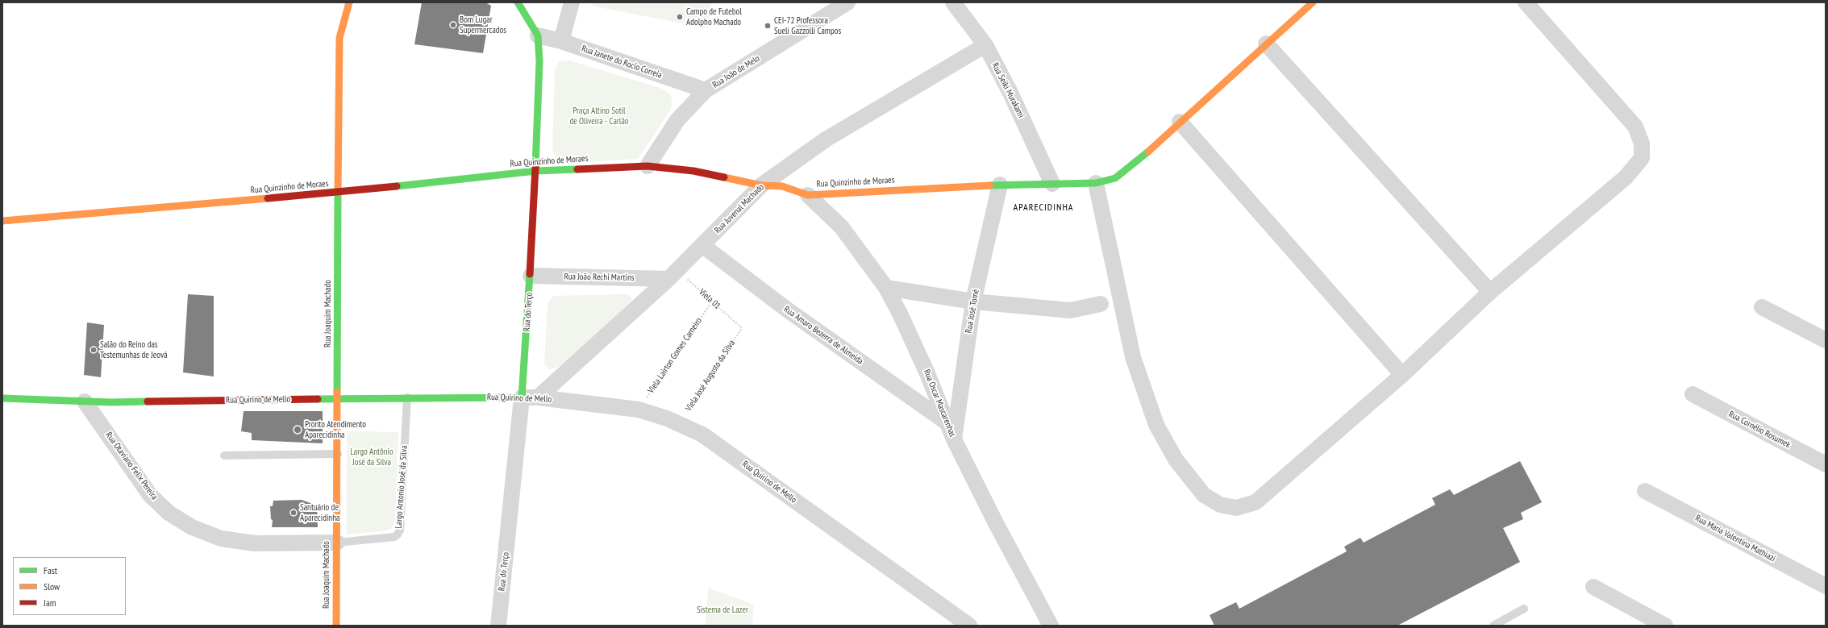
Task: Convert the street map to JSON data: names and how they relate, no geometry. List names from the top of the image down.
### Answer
{
  "streets": {
    "street": [
      "Rua Janete do Rocio Correia",
      "Rua João de Melo",
      "Rua Seiki Murakami",
      "Rua Quinzinho de Moraes",
      "Rua Juvenal Machado",
      "Rua João Rechi Martins",
      "Rua José Tomé",
      "Rua do Terço",
      "Rua Joaquim Machado",
      "Rua Amaro Bezerra de Almeida",
      "Rua Quirino de Mello",
      "Rua Oscar Mascarenhas",
      "Rua Cornélio Rosumek",
      "Rua Otaviano Felix Pereira",
      "Rua Maria Valentina Mathiazi"
    ],
    "lane": ["Largo Antonio José da Silva"],
    "path": ["Viela 01", "Viela Lairton Gomes Carneiro", "Viela José Augusto da Silva"]
  },
  "crossings": [
    ["Rua Janete do Rocio Correia", "Rua João de Melo"],
    ["Rua Janete do Rocio Correia", "Rua do Terço"],
    ["Rua João de Melo", "Rua Quinzinho de Moraes"],
    ["Rua Seiki Murakami", "Rua Quinzinho de Moraes"],
    ["Rua Seiki Murakami", "Rua Juvenal Machado"],
    ["Rua Quinzinho de Moraes", "Rua Juvenal Machado"],
    ["Rua Quinzinho de Moraes", "Rua José Tomé"],
    ["Rua Quinzinho de Moraes", "Rua do Terço"],
    ["Rua Quinzinho de Moraes", "Rua Joaquim Machado"],
    ["Rua Quinzinho de Moraes", "Rua Oscar Mascarenhas"],
    ["Rua Juvenal Machado", "Rua João Rechi Martins"],
    ["Rua Juvenal Machado", "Viela 01"],
    ["Rua Juvenal Machado", "Rua Amaro Bezerra de Almeida"],
    ["Rua Juvenal Machado", "Rua Quirino de Mello"],
    ["Rua João Rechi Martins", "Viela 01"],
    ["Rua João Rechi Martins", "Rua do Terço"],
    ["Viela 01", "Viela Lairton Gomes Carneiro"],
    ["Viela 01", "Viela José Augusto da Silva"],
    ["Rua José Tomé", "Rua Oscar Mascarenhas"],
    ["Rua do Terço", "Rua Quirino de Mello"],
    ["Rua Joaquim Machado", "Rua Quirino de Mello"],
    ["Rua Joaquim Machado", "Rua Otaviano Felix Pereira"],
    ["Rua Joaquim Machado", "Largo Antonio José da Silva"],
    ["Rua Amaro Bezerra de Almeida", "Rua Oscar Mascarenhas"],
    ["Viela Lairton Gomes Carneiro", "Rua Quirino de Mello"],
    ["Viela José Augusto da Silva", "Rua Quirino de Mello"],
    ["Rua Quirino de Mello", "Rua Otaviano Felix Pereira"],
    ["Rua Quirino de Mello", "Largo Antonio José da Silva"],
    ["Rua Otaviano Felix Pereira", "Largo Antonio José da Silva"]
  ],
  "districts": ["APARECIDINHA"],
  "parks": ["Praça Altino Sotil de Oliveira - Carlão", "Largo Antônio José da Silva", "Sistema de Lazer"],
  "places": [
    "Campo de Futebol Adolpho Machado",
    "Bom Lugar Supermercados",
    "CEI-72 Professora Sueli Gazzolli Campos",
    "Salão do Reino das Testemunhas de Jeová",
    "Pronto Atendimento Aparecidinha",
    "Santuário de Aparecidinha"
  ],
  "legend": ["Fast", "Slow", "Jam"]
}
